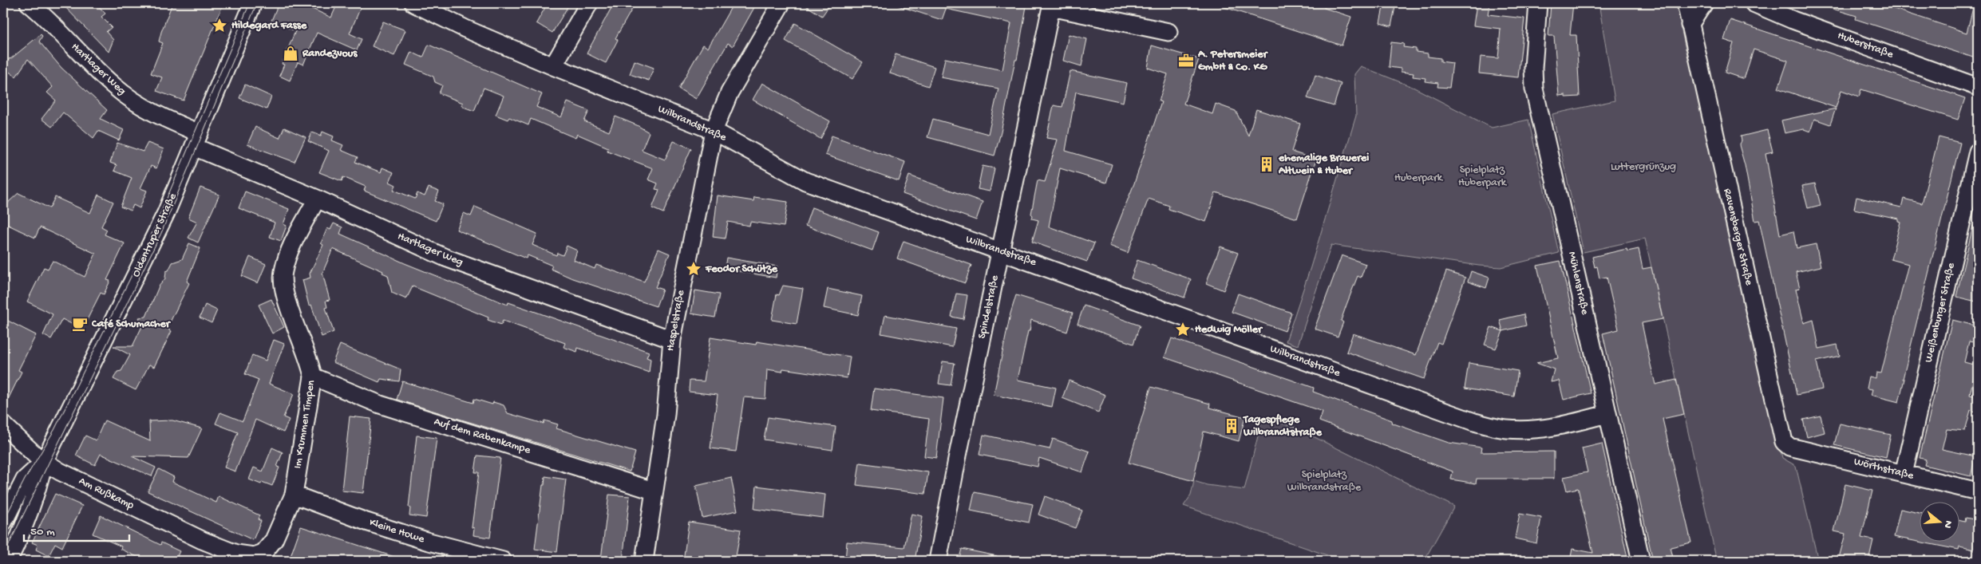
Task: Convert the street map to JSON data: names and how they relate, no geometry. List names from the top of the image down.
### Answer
{
  "streets": {
    "street": [
      "Huberstraße",
      "Hartlager Weg",
      "Wilbrandstraße",
      "Oldentruper Straße",
      "Ravensberger Straße",
      "Mühlenstraße",
      "Spindelstraße",
      "Weißenburger Straße",
      "Haspelstraße",
      "Im Krummen Timpen",
      "Auf dem Rabenkampe",
      "Wörthstraße",
      "Am Rußkamp",
      "Kleine Howe"
    ]
  },
  "crossings": [
    ["Hartlager Weg", "Oldentruper Straße"],
    ["Hartlager Weg", "Haspelstraße"],
    ["Hartlager Weg", "Im Krummen Timpen"],
    ["Wilbrandstraße", "Mühlenstraße"],
    ["Wilbrandstraße", "Spindelstraße"],
    ["Wilbrandstraße", "Haspelstraße"],
    ["Oldentruper Straße", "Am Rußkamp"],
    ["Ravensberger Straße", "Wörthstraße"],
    ["Weißenburger Straße", "Wörthstraße"],
    ["Haspelstraße", "Auf dem Rabenkampe"],
    ["Im Krummen Timpen", "Auf dem Rabenkampe"],
    ["Im Krummen Timpen", "Am Rußkamp"],
    ["Im Krummen Timpen", "Kleine Howe"],
    ["Am Rußkamp", "Kleine Howe"]
  ],
  "parks": [
    "Luttergrünzug",
    "Spielplatz Huberpark",
    "Huberpark",
    "Spielplatz Wilbrandstraße"
  ],
  "places": {
    "place": ["Hildegard Fasse", "Feodor Schütze", "Hedwig Möller"],
    "shop": ["Randezvous"],
    "office": ["A. Petersmeier GmbH & Co. KG"],
    "building": ["ehemalige Brauerei Altwein & Huber", "Tagespflege Wilbrandtstraße"],
    "cafe": ["Café Schumacher"]
  },
  "scale_bar": "50 m",
  "north": "right"
}
